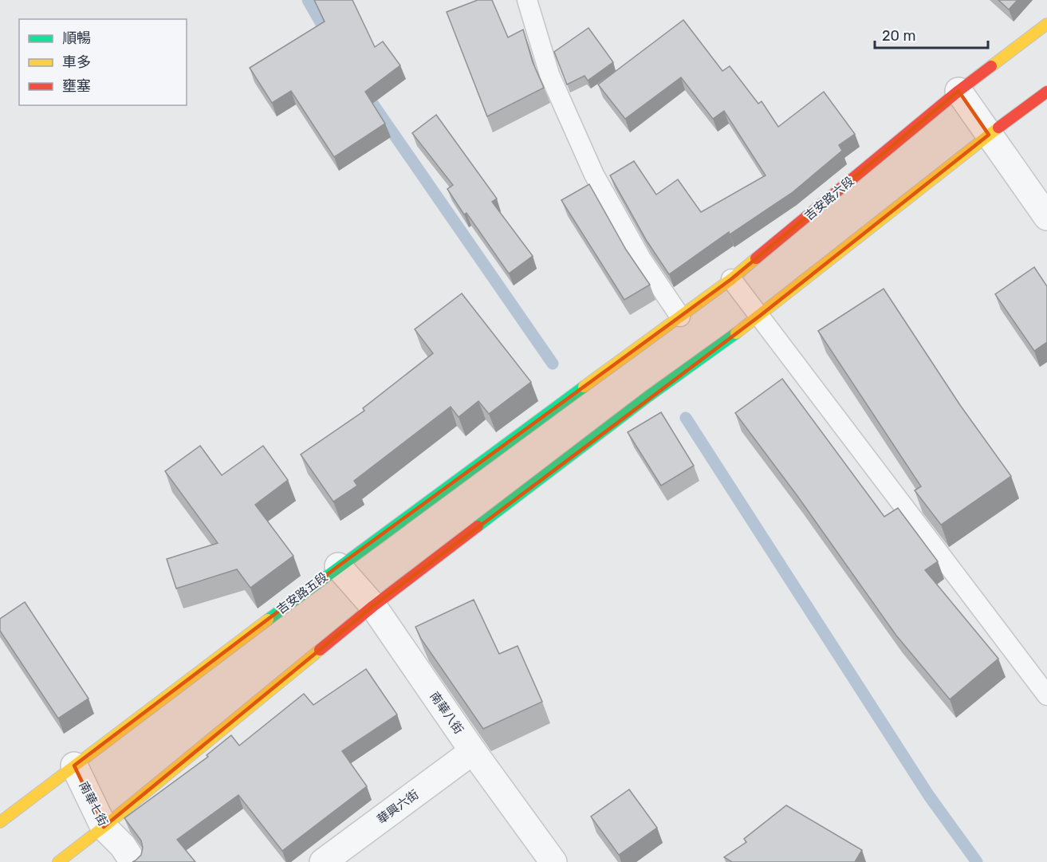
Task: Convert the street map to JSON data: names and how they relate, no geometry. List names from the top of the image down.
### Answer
{
  "streets": {
    "main road": ["吉安路六段", "吉安路五段"],
    "street": ["南華八街", "南華七街", "華興六街"]
  },
  "crossings": [
    ["吉安路六段", "吉安路五段"],
    ["吉安路五段", "南華八街"],
    ["吉安路五段", "南華七街"],
    ["南華八街", "華興六街"]
  ],
  "legend": ["順暢", "車多", "壅塞"],
  "scale_bar": "20 m"
}
